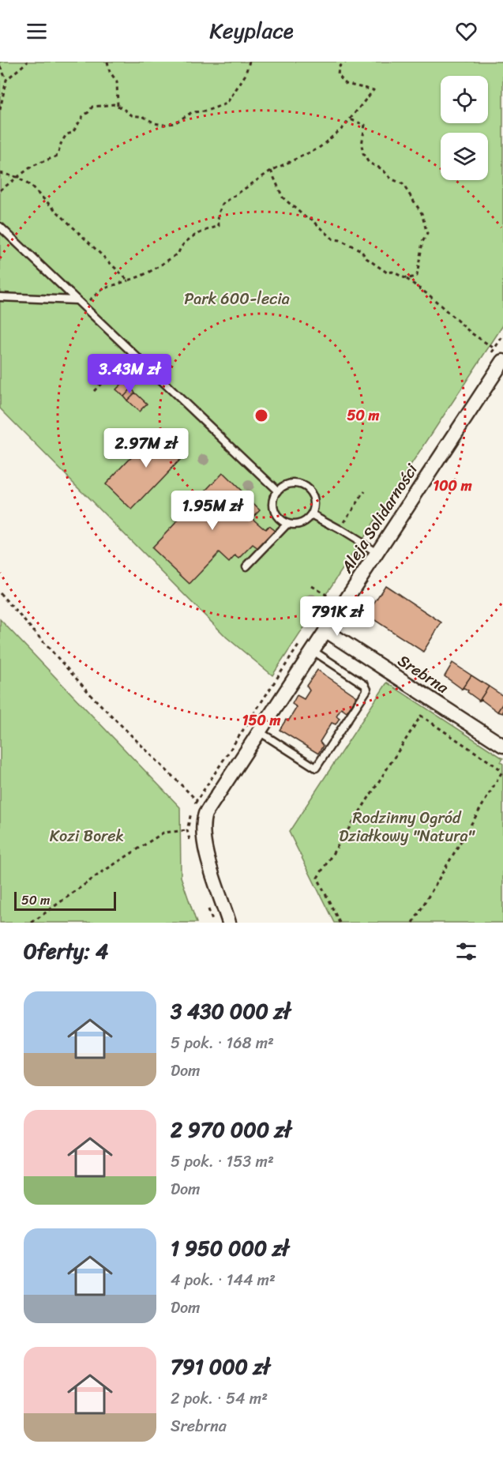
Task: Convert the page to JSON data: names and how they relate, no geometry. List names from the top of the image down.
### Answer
{
  "streets": {
    "street": ["Aleja Solidarności", "Srebrna"]
  },
  "crossings": [
    ["Aleja Solidarności", "Srebrna"]
  ],
  "parks": ["Park 600-lecia", "Rodzinny Ogród Działkowy \"Natura\"", "Kozi Borek"],
  "scale_bar": "50 m",
  "page": {
    "header": "Keyplace",
    "price": [
      "3.43M zł",
      "2.97M zł",
      "1.95M zł",
      "791K zł"
    ],
    "scale": "50 m",
    "heading": "Oferty: 4",
    "list": [
      {
        "name": "3 430 000 zł",
        "note": "5 pok. · 168 m² · Dom"
      },
      {
        "name": "2 970 000 zł",
        "note": "5 pok. · 153 m² · Dom"
      },
      {
        "name": "1 950 000 zł",
        "note": "4 pok. · 144 m² · Dom"
      },
      {
        "name": "791 000 zł",
        "note": "2 pok. · 54 m² · Srebrna"
      }
    ]
  },
  "rings": ["50 m", "100 m", "150 m"]
}
